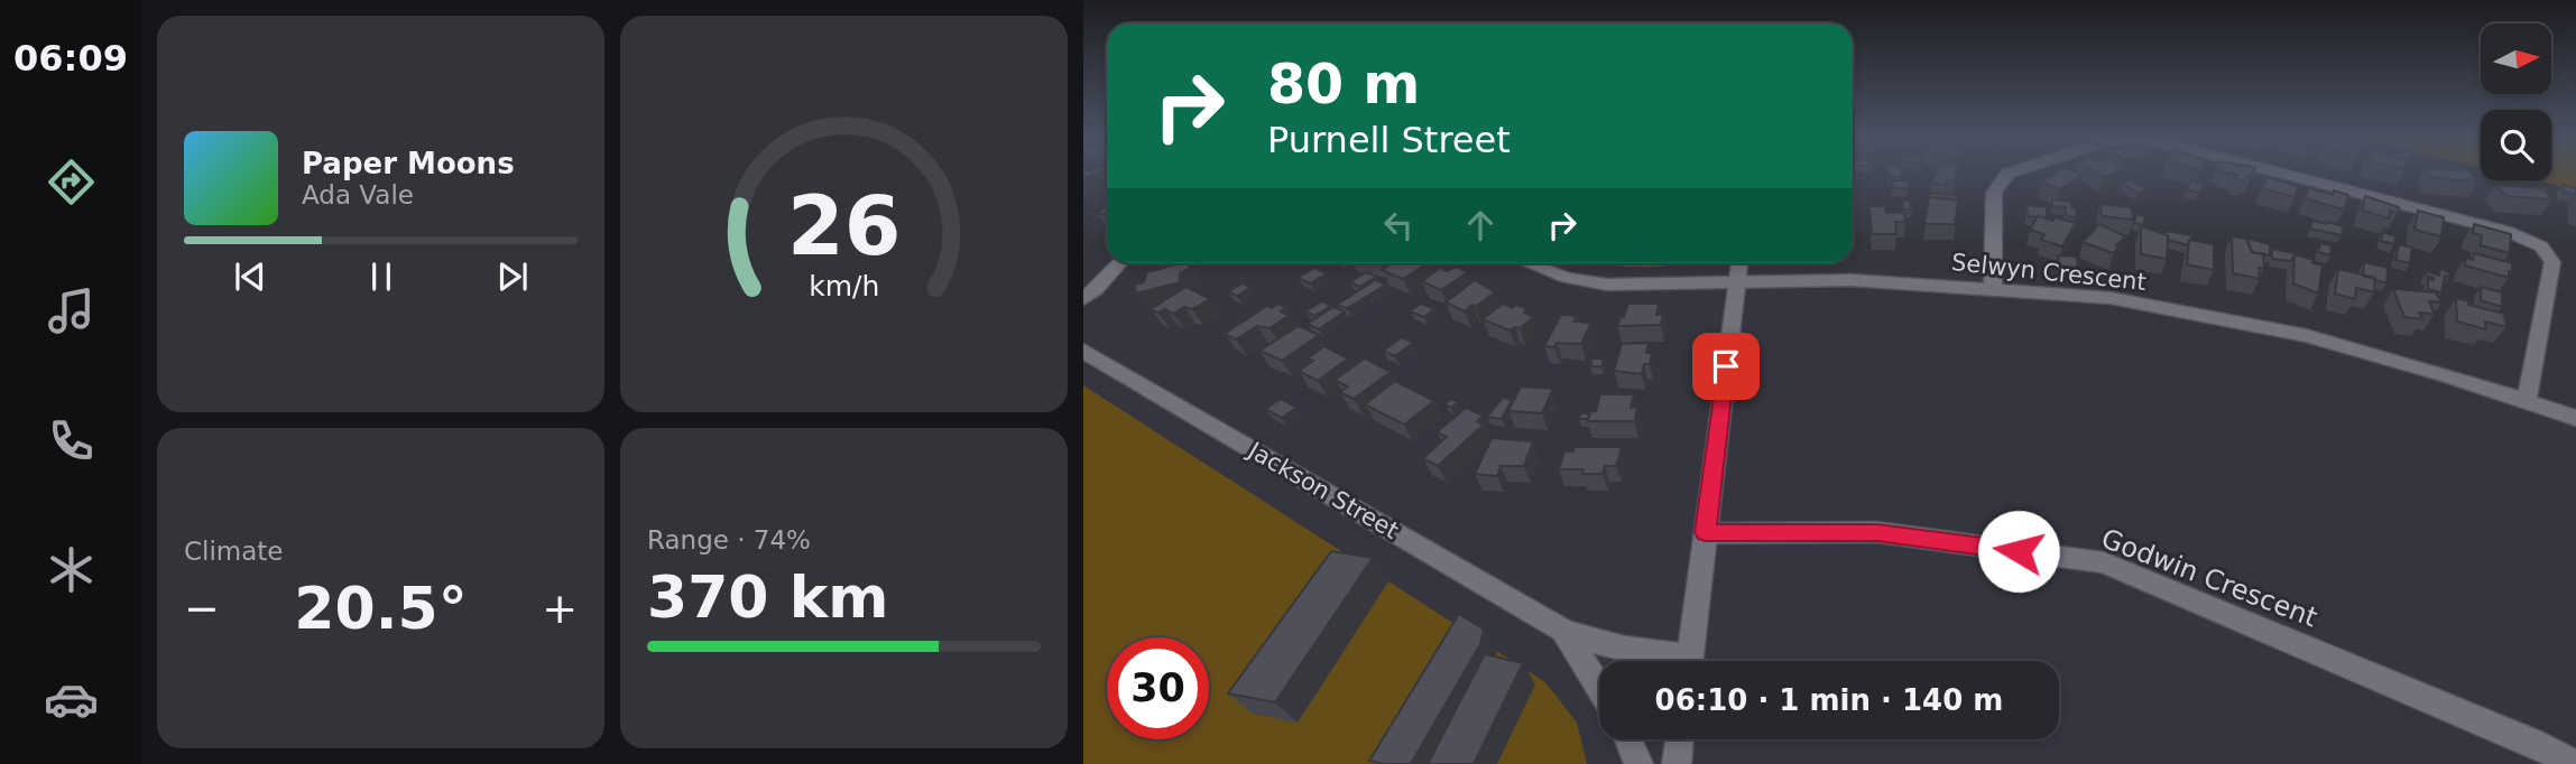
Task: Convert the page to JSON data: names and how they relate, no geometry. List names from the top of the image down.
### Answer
{
  "streets": {
    "street": ["Selwyn Crescent", "Jackson Street", "Godwin Crescent"]
  },
  "north": "right",
  "page": {
    "tabs": "06:09",
    "turn": ["80 m", "Purnell Street"],
    "song": ["Paper Moons", "Ada Vale"],
    "tile": [
      "Climate",
      ["Range · 74%", "370 km"]
    ],
    "heat": ["−", "20.5°", "+"],
    "limit": "30",
    "trip": "06:10 · 1 min · 140 m",
    "gauge": ["26", "km/h"]
  }
}
